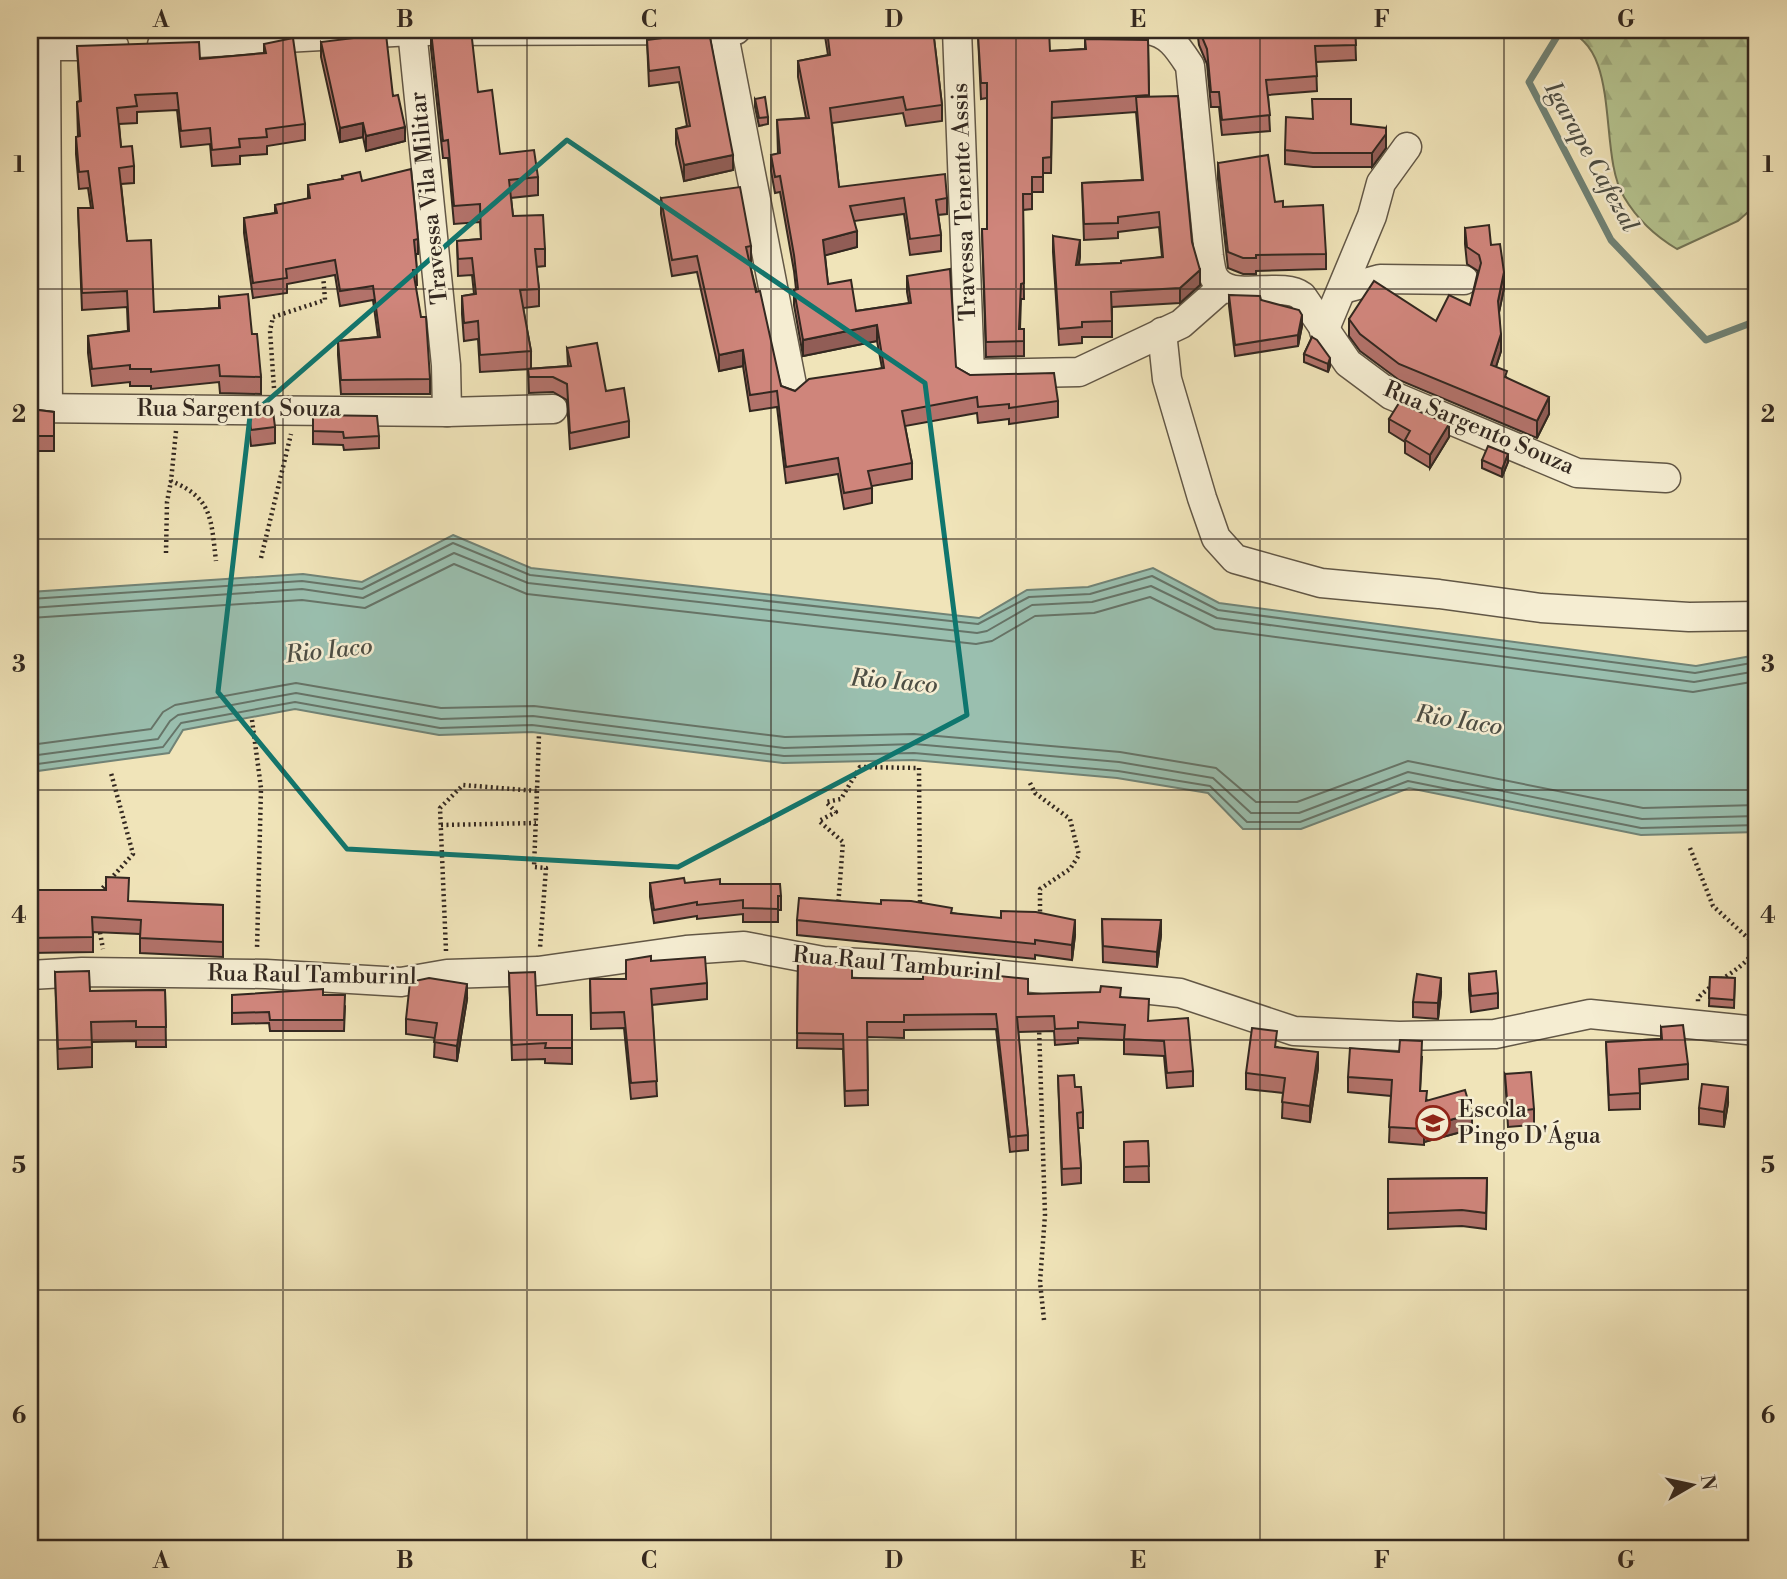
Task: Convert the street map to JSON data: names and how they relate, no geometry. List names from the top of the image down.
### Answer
{
  "streets": {
    "street": [
      "Travessa Vila Militar",
      "Travessa Tenente Assis",
      "Rua Sargento Souza",
      "Rua Raul Tamburinl"
    ]
  },
  "crossings": [
    ["Travessa Vila Militar", "Rua Sargento Souza"]
  ],
  "water": ["Igarape Cafezal", "Rio Iaco"],
  "places": {
    "school or university": ["Escola Pingo D'Água"]
  },
  "north": "right",
  "grid": {
    "columns": [
      "A",
      "B",
      "C",
      "D",
      "E",
      "F",
      "G"
    ],
    "rows": [
      "1",
      "2",
      "3",
      "4",
      "5",
      "6"
    ]
  }
}
